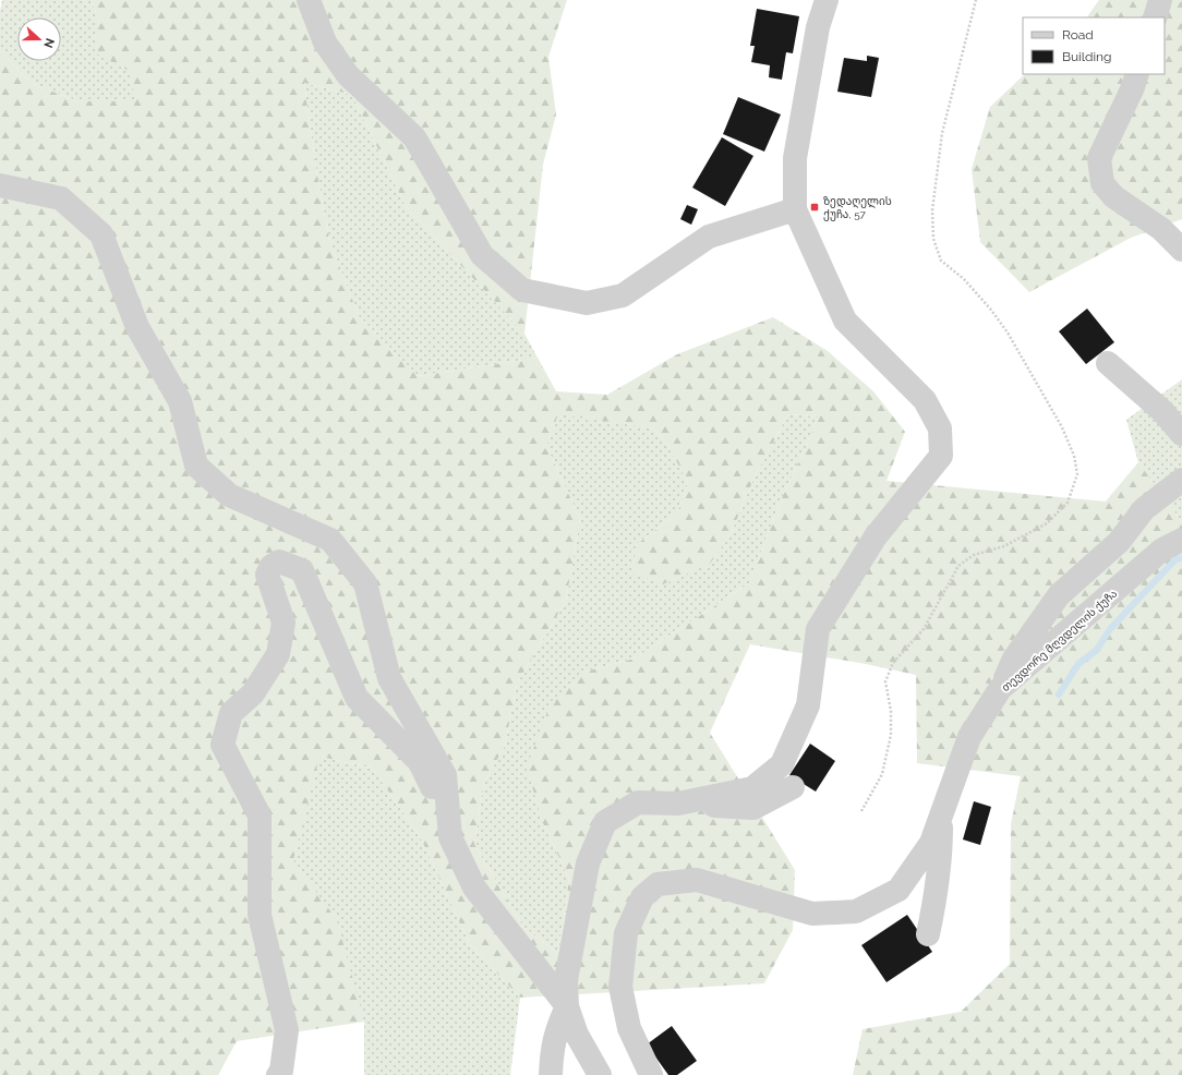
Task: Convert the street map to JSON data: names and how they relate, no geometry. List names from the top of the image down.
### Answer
{
  "streets": {
    "street": ["თევდორე მღვდელის ქუჩა"]
  },
  "places": {
    "transit": ["ზედაღელის ქუჩა, 57"]
  },
  "legend": ["Road", "Building"],
  "north": "right"
}
